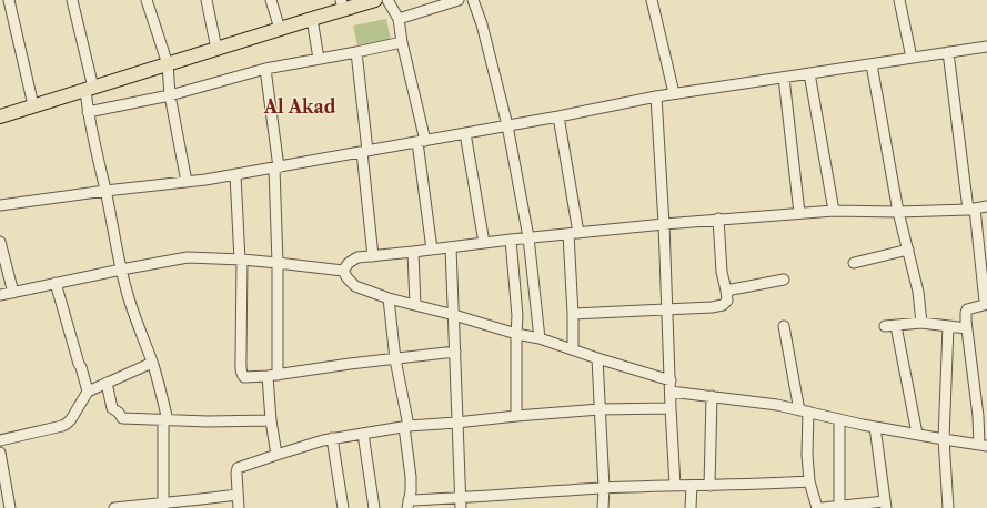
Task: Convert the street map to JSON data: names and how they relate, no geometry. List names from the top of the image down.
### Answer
{
  "districts": ["Al Akad"]
}
